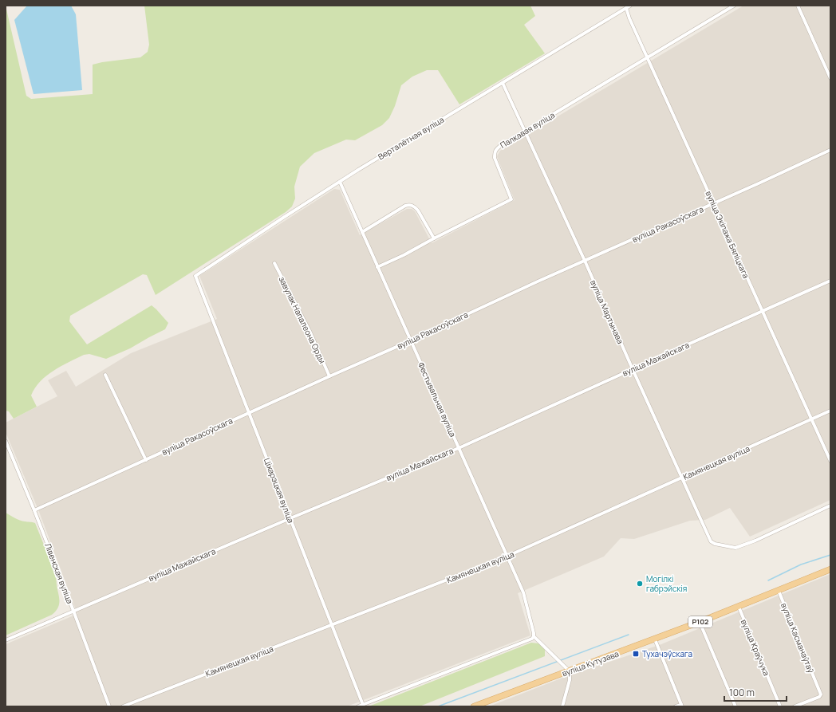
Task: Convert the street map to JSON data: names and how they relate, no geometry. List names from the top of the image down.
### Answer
{
  "streets": {
    "main road": ["Р102", "вуліца Кутузава"],
    "street": [
      "Палкавая вуліца",
      "Верталётная вуліца",
      "вуліца Ракасоўскага",
      "вуліца Экіпажа Бяліцкага",
      "вуліца Мартынава",
      "завулак Напалеона Орды",
      "вуліца Мажайскага",
      "Фестывальная вуліца",
      "Камянецкая вуліца",
      "Ціхарэцкая вуліца",
      "Лівенская вуліца",
      "вуліца Касманаўтаў",
      "вуліца Краўчука"
    ]
  },
  "crossings": [
    ["Палкавая вуліца", "вуліца Экіпажа Бяліцкага"],
    ["Палкавая вуліца", "вуліца Мартынава"],
    ["Палкавая вуліца", "Фестывальная вуліца"],
    ["Верталётная вуліца", "вуліца Экіпажа Бяліцкага"],
    ["Верталётная вуліца", "вуліца Мартынава"],
    ["Верталётная вуліца", "Фестывальная вуліца"],
    ["Верталётная вуліца", "Ціхарэцкая вуліца"],
    ["вуліца Ракасоўскага", "вуліца Экіпажа Бяліцкага"],
    ["вуліца Ракасоўскага", "вуліца Мартынава"],
    ["вуліца Ракасоўскага", "завулак Напалеона Орды"],
    ["вуліца Ракасоўскага", "Фестывальная вуліца"],
    ["вуліца Ракасоўскага", "Ціхарэцкая вуліца"],
    ["вуліца Ракасоўскага", "Лівенская вуліца"],
    ["вуліца Экіпажа Бяліцкага", "вуліца Мажайскага"],
    ["вуліца Экіпажа Бяліцкага", "Камянецкая вуліца"],
    ["вуліца Мартынава", "вуліца Мажайскага"],
    ["вуліца Мартынава", "Камянецкая вуліца"],
    ["вуліца Мажайскага", "Фестывальная вуліца"],
    ["вуліца Мажайскага", "Ціхарэцкая вуліца"],
    ["вуліца Мажайскага", "Лівенская вуліца"],
    ["Фестывальная вуліца", "Камянецкая вуліца"],
    ["Камянецкая вуліца", "Ціхарэцкая вуліца"],
    ["вуліца Касманаўтаў", "вуліца Кутузава"],
    ["вуліца Краўчука", "вуліца Кутузава"]
  ],
  "places": {
    "other": ["Могілкі габрэйскія"],
    "transit": ["Тухачэўскага"]
  },
  "scale_bar": "100 m"
}
